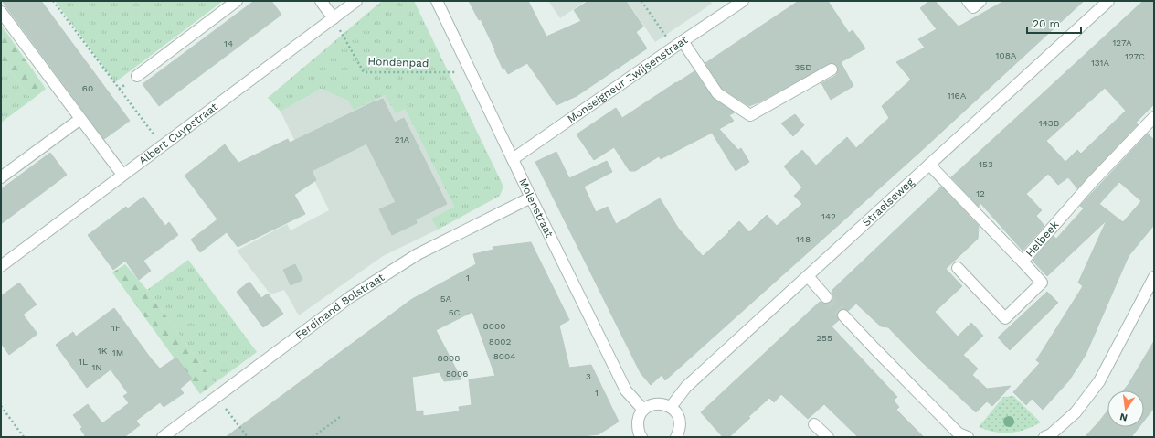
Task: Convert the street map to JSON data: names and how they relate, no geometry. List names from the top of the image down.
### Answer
{
  "streets": {
    "street": [
      "Monseigneur Zwijsenstraat",
      "Albert Cuypstraat",
      "Straelseweg",
      "Molenstraat",
      "Helbeek",
      "Ferdinand Bolstraat"
    ],
    "path": ["Hondenpad"]
  },
  "crossings": [
    ["Hondenpad", "Albert Cuypstraat"],
    ["Hondenpad", "Molenstraat"],
    ["Monseigneur Zwijsenstraat", "Molenstraat"],
    ["Straelseweg", "Helbeek"],
    ["Molenstraat", "Ferdinand Bolstraat"]
  ],
  "house_numbers": [
    "127A",
    "14",
    "108A",
    "127C",
    "131A",
    "35D",
    "60",
    "116A",
    "143B",
    "21A",
    "153",
    "12",
    "142",
    "148",
    "1",
    "5A",
    "5C",
    "8000",
    "1F",
    "255",
    "8002",
    "1K",
    "1M",
    "8004",
    "8008",
    "1L",
    "1N",
    "8006",
    "3",
    "1"
  ],
  "scale_bar": "20 m",
  "north": "bottom"
}
